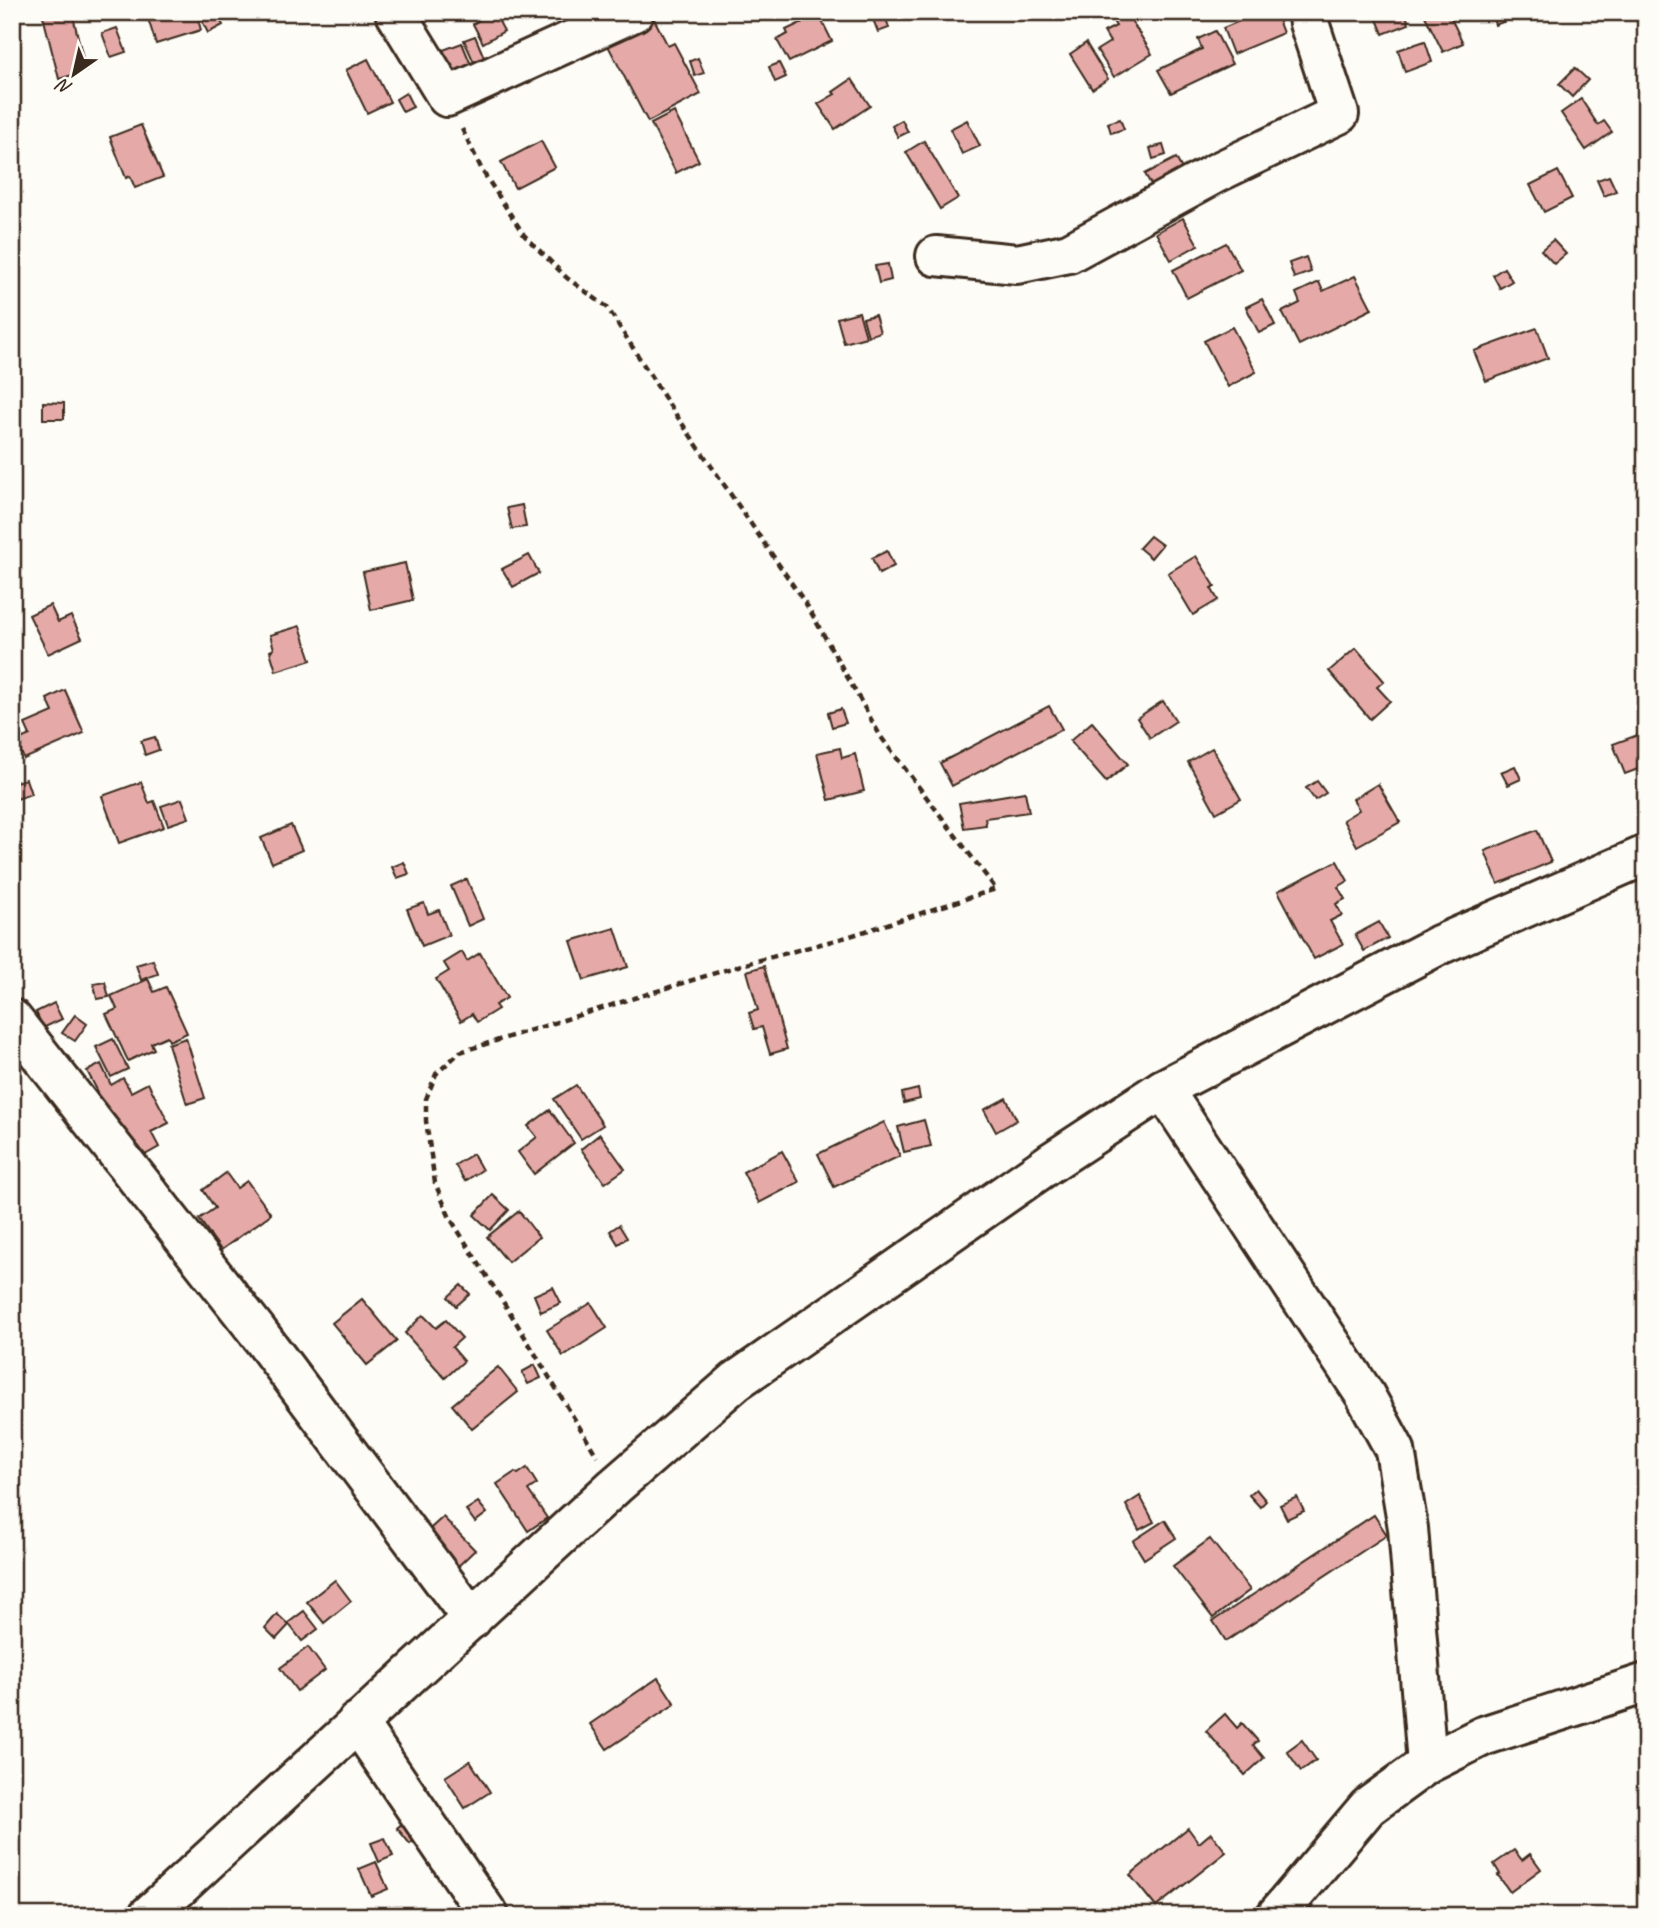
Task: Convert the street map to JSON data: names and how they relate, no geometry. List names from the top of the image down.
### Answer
{
  "north": "bottom left"
}
